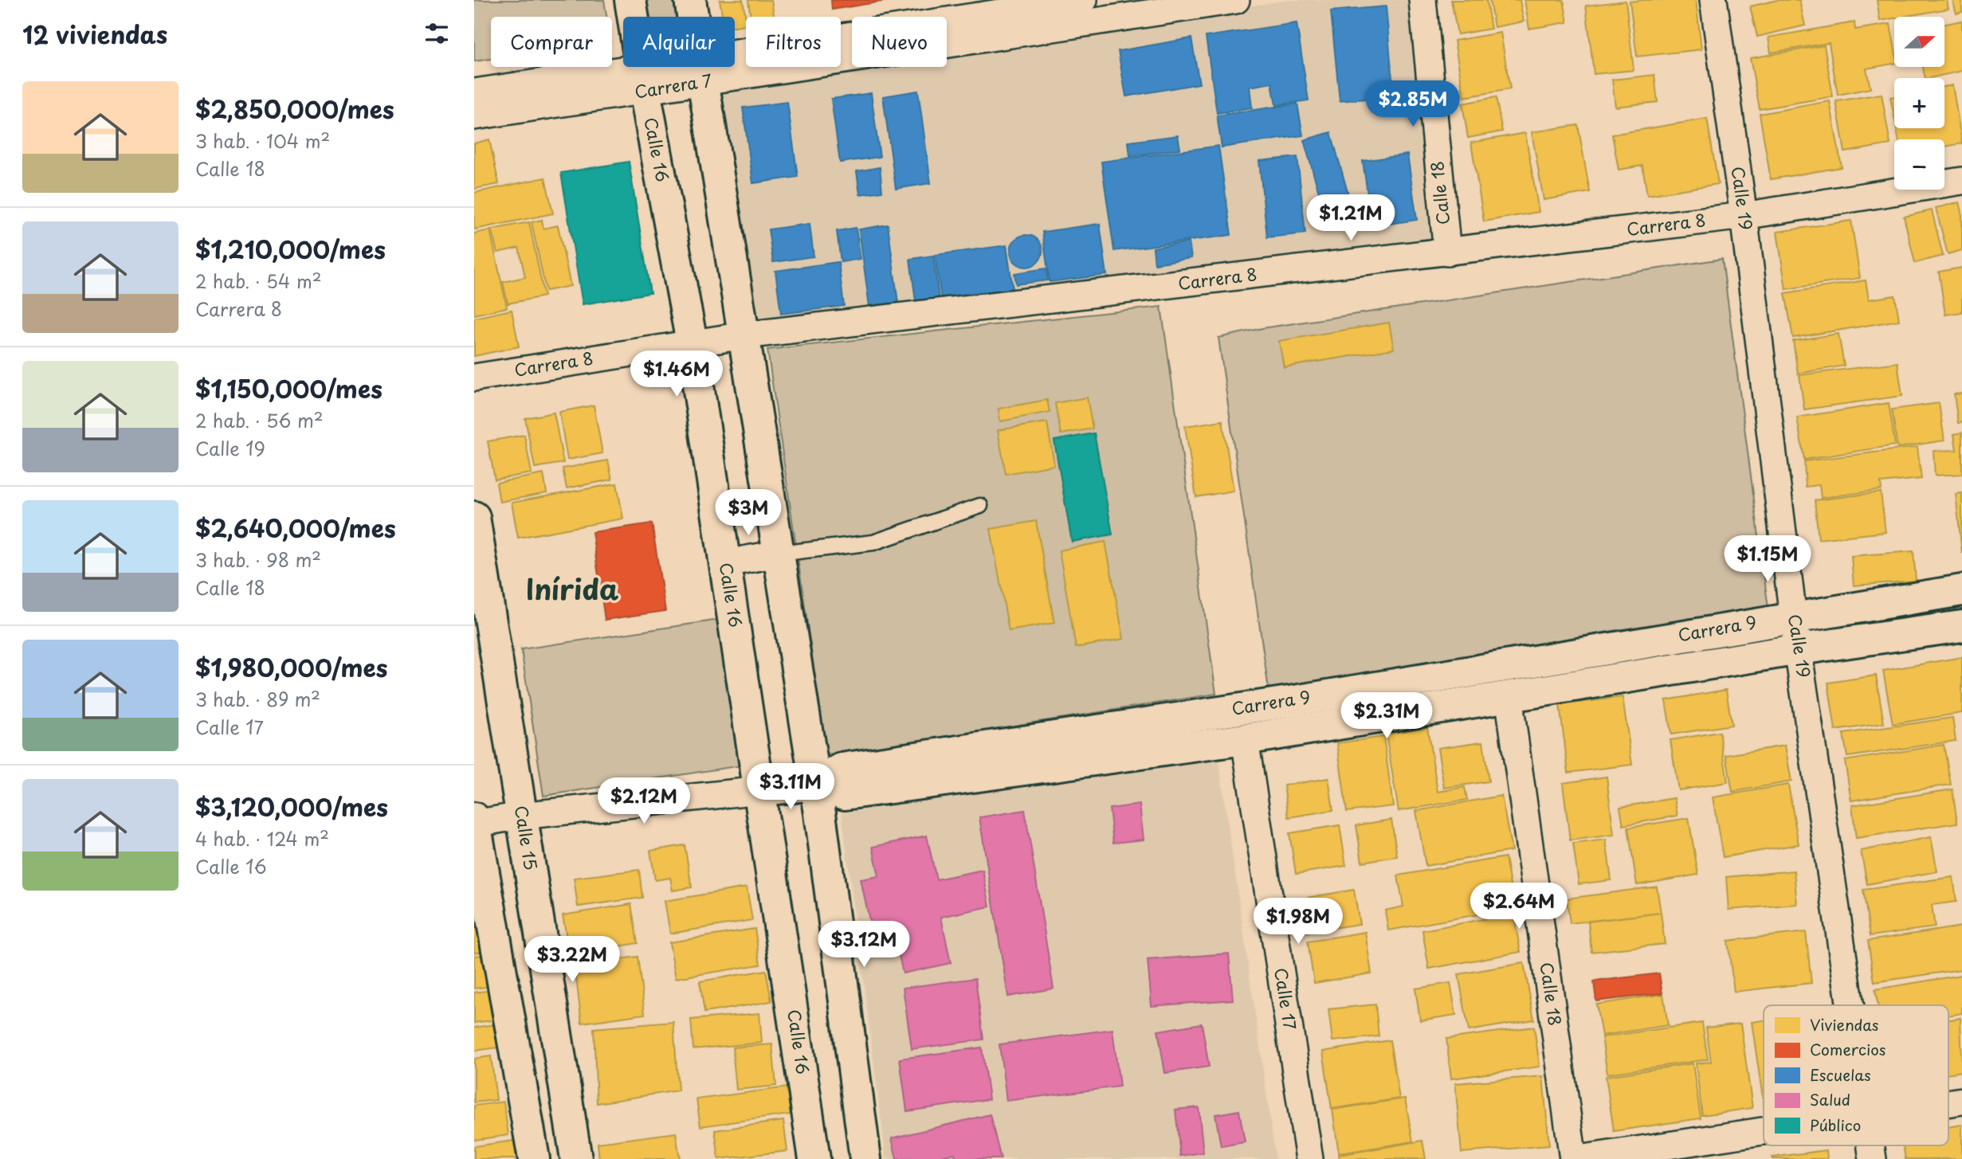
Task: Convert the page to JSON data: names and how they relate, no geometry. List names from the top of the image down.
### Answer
{
  "streets": {
    "street": [
      "Carrera 7",
      "Calle 16",
      "Calle 18",
      "Calle 19",
      "Carrera 8",
      "Carrera 9",
      "Calle 15",
      "Calle 17"
    ]
  },
  "crossings": [
    ["Carrera 7", "Calle 16"],
    ["Calle 16", "Carrera 8"],
    ["Calle 16", "Carrera 9"],
    ["Calle 18", "Carrera 8"],
    ["Calle 18", "Carrera 9"],
    ["Calle 19", "Carrera 8"],
    ["Calle 19", "Carrera 9"],
    ["Carrera 9", "Calle 15"],
    ["Carrera 9", "Calle 17"]
  ],
  "districts": ["Inírida"],
  "legend": [
    "Viviendas",
    "Comercios",
    "Escuelas",
    "Salud",
    "Público"
  ],
  "north": "right",
  "page": {
    "heading": "12 viviendas",
    "map_buttons": ["+", "−"],
    "chip": [
      "Comprar",
      "Alquilar",
      "Filtros",
      "Nuevo"
    ],
    "list": [
      {
        "name": "$2,850,000/mes",
        "note": "3 hab. · 104 m² · Calle 18"
      },
      {
        "name": "$1,210,000/mes",
        "note": "2 hab. · 54 m² · Carrera 8"
      },
      {
        "name": "$1,150,000/mes",
        "note": "2 hab. · 56 m² · Calle 19"
      },
      {
        "name": "$2,640,000/mes",
        "note": "3 hab. · 98 m² · Calle 18"
      },
      {
        "name": "$1,980,000/mes",
        "note": "3 hab. · 89 m² · Calle 17"
      },
      {
        "name": "$3,120,000/mes",
        "note": "4 hab. · 124 m² · Calle 16"
      }
    ],
    "price": [
      "$2.85M",
      "$1.21M",
      "$1.46M",
      "$3M",
      "$1.15M",
      "$2.31M",
      "$3.11M",
      "$2.12M",
      "$2.64M",
      "$1.98M",
      "$3.12M",
      "$3.22M"
    ]
  }
}
